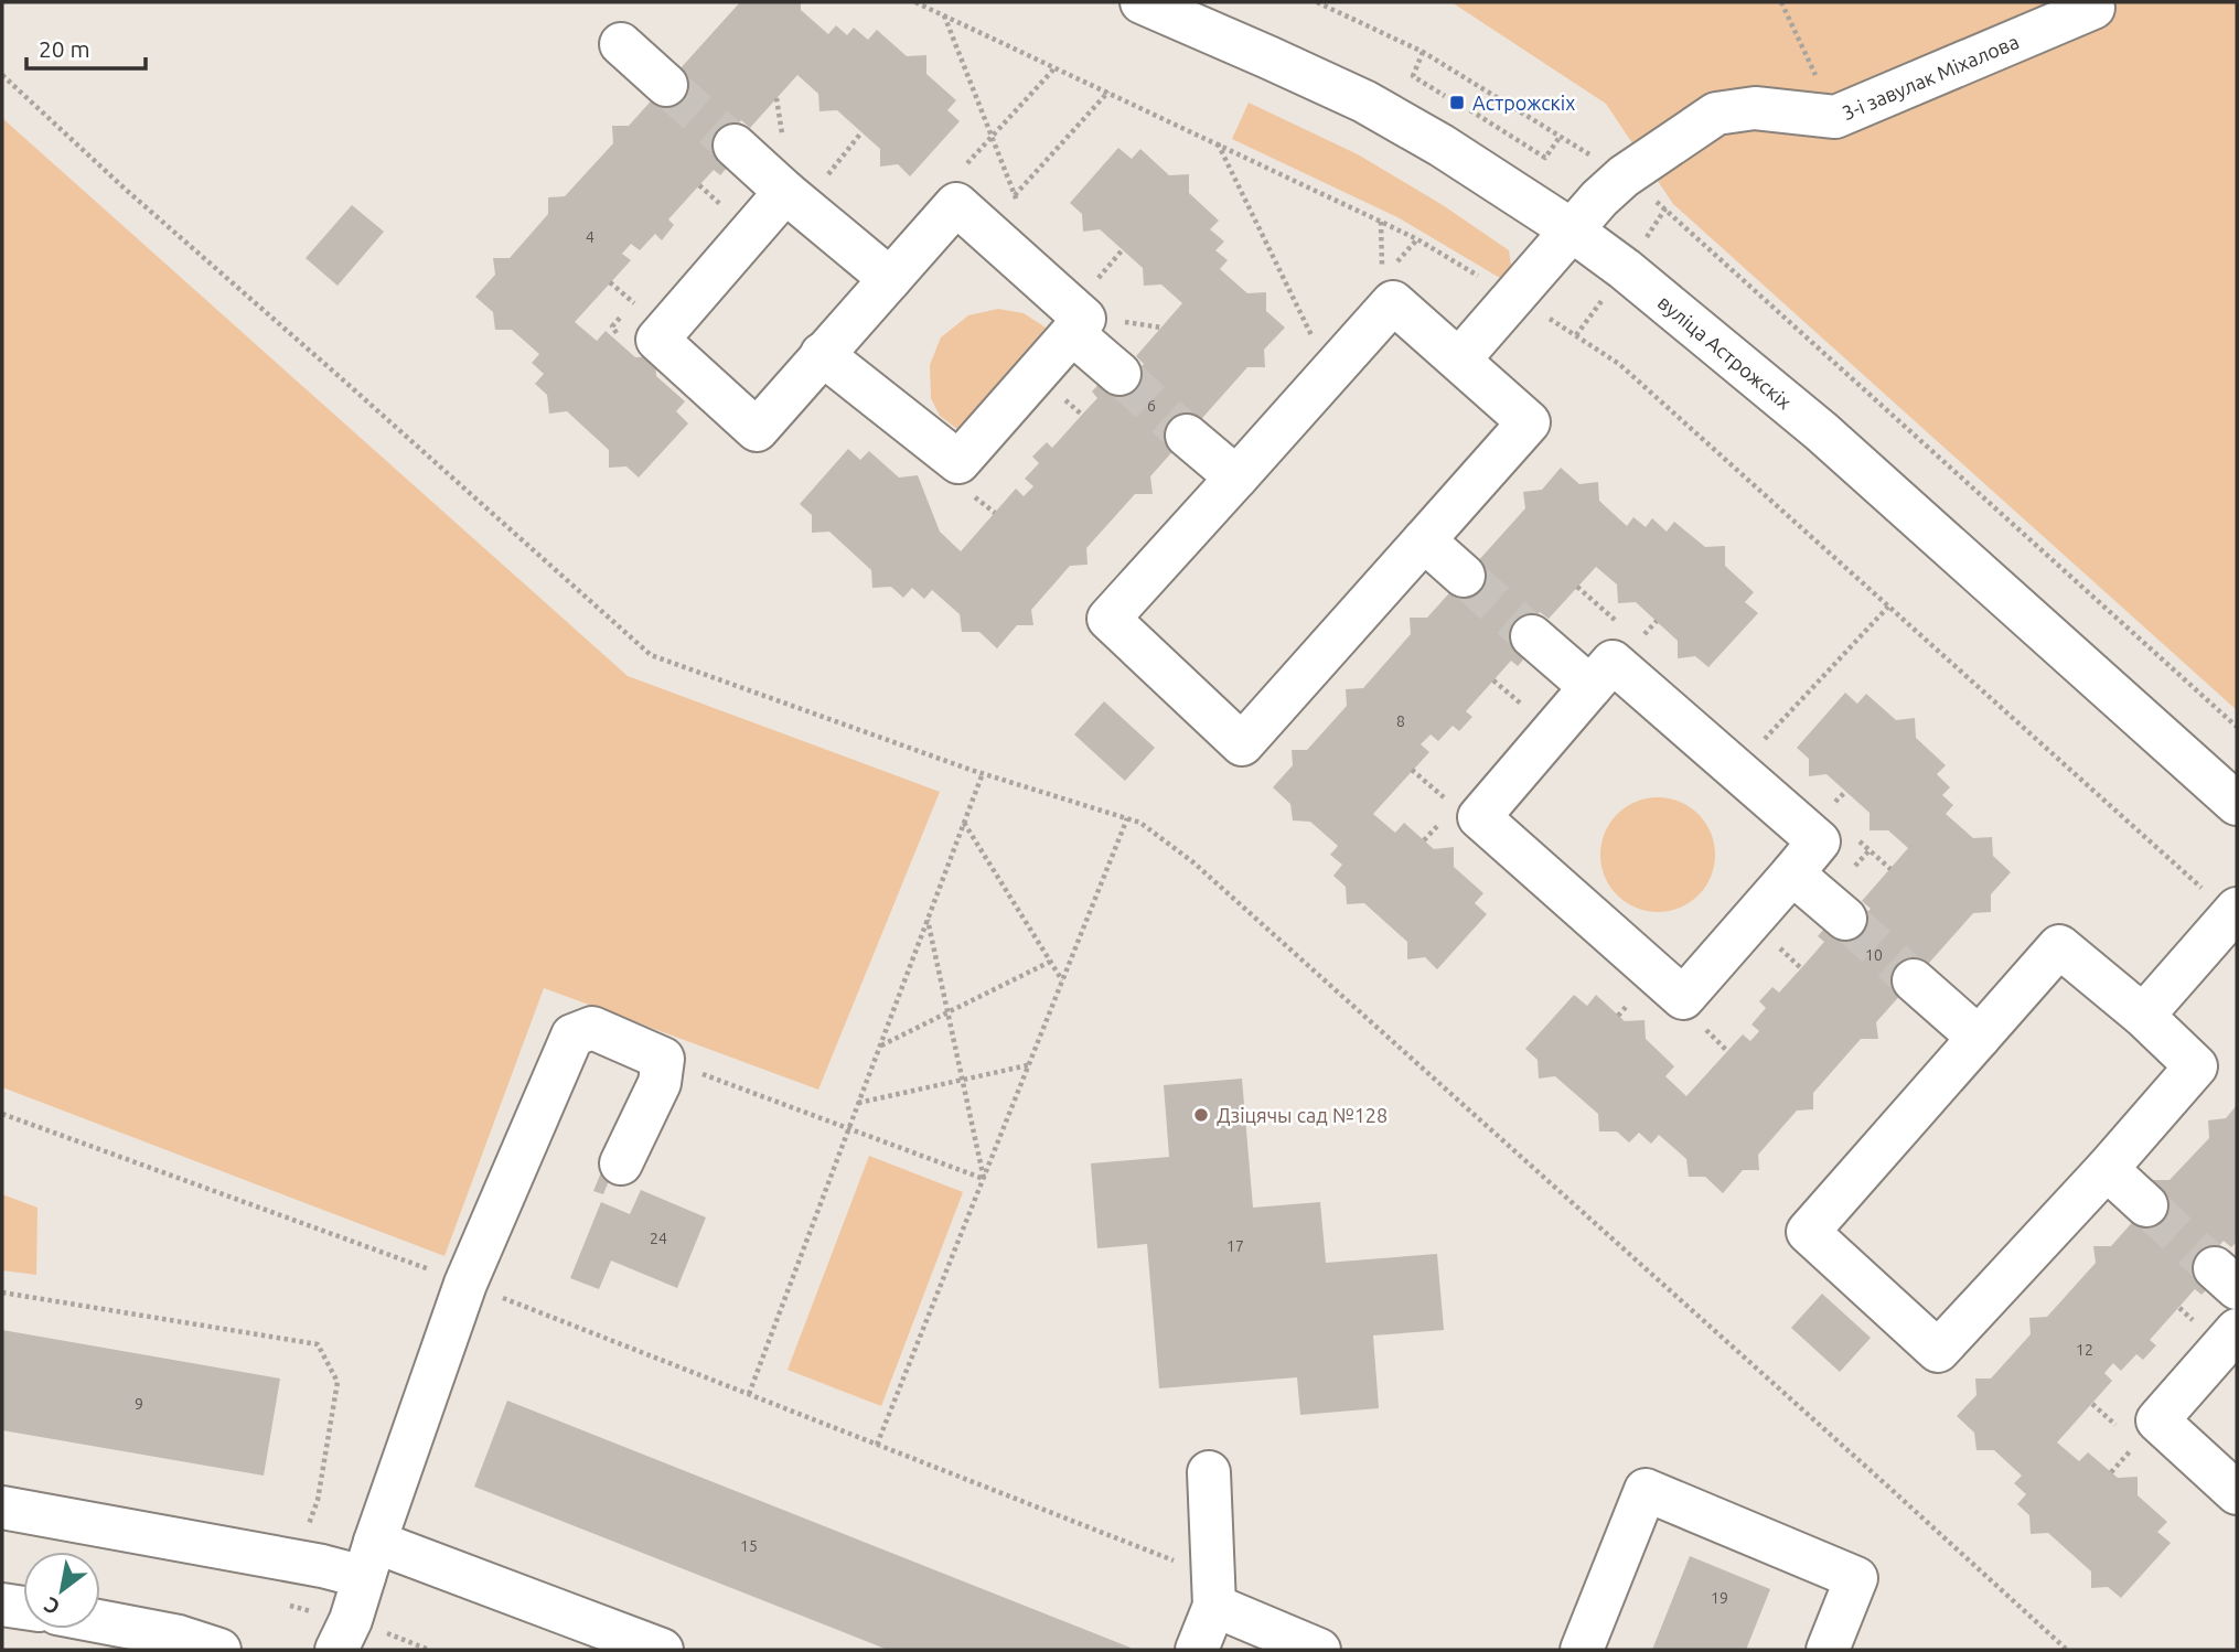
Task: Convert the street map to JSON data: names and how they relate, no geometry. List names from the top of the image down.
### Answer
{
  "streets": {
    "street": ["3-і завулак Міхалова", "вуліца Астрожскіх"]
  },
  "crossings": [
    ["3-і завулак Міхалова", "вуліца Астрожскіх"]
  ],
  "places": {
    "transit": ["Астрожскіх"],
    "other": ["Дзіцячы сад №128"]
  },
  "house_numbers": [
    "4",
    "6",
    "8",
    "10",
    "24",
    "17",
    "12",
    "9",
    "15",
    "19"
  ],
  "scale_bar": "20 m",
  "north": "bottom left"
}
